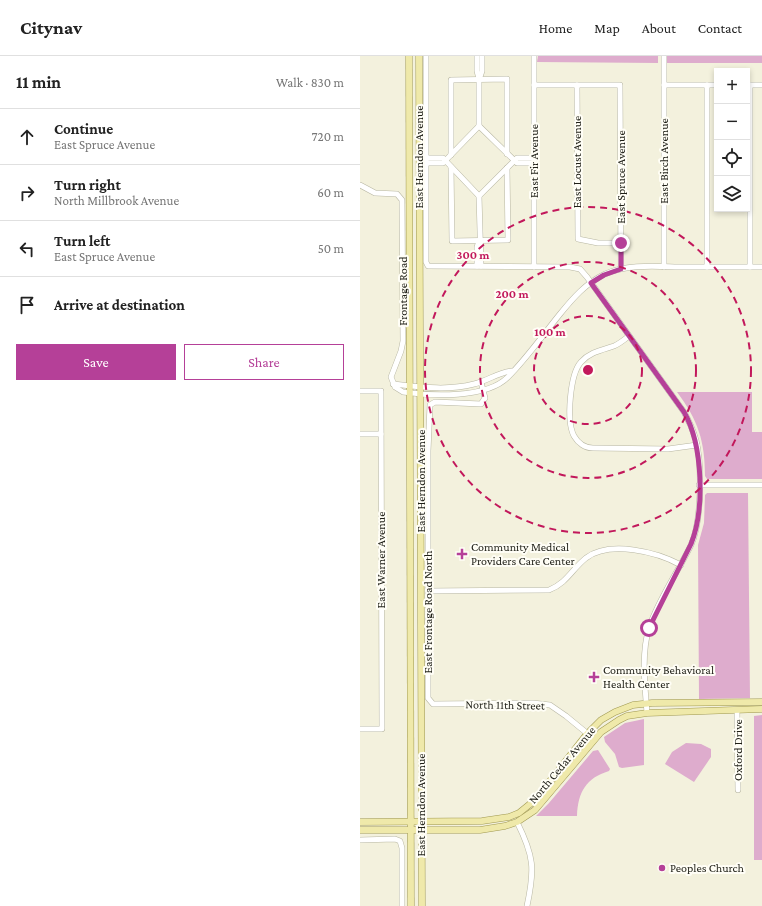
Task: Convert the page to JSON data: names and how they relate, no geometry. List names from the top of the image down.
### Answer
{
  "streets": {
    "main road": ["East Herndon Avenue", "North Cedar Avenue"],
    "street": [
      "East Fir Avenue",
      "East Birch Avenue",
      "East Locust Avenue",
      "East Spruce Avenue",
      "Frontage Road",
      "East Warner Avenue",
      "East Frontage Road North",
      "North 11th Street",
      "Oxford Drive"
    ]
  },
  "crossings": [
    ["East Herndon Avenue", "North Cedar Avenue"],
    ["East Locust Avenue", "East Spruce Avenue"],
    ["East Frontage Road North", "North 11th Street"],
    ["North 11th Street", "North Cedar Avenue"],
    ["Oxford Drive", "North Cedar Avenue"]
  ],
  "places": {
    "health": ["Community Medical Providers Care Center", "Community Behavioral Health Center"],
    "other": ["Peoples Church"]
  },
  "page": {
    "header": "Citynav",
    "nav": [
      "Home",
      "Map",
      "About",
      "Contact"
    ],
    "heading": ["11 min", "Walk · 830 m"],
    "map_buttons": ["+", "−"],
    "list": [
      ["Continue", "East Spruce Avenue", "720 m"],
      ["Turn right", "North Millbrook Avenue", "60 m"],
      ["Turn left", "East Spruce Avenue", "50 m"],
      "Arrive at destination"
    ],
    "buttons": ["Save", "Share"]
  },
  "rings": ["300 m", "200 m", "100 m"]
}
